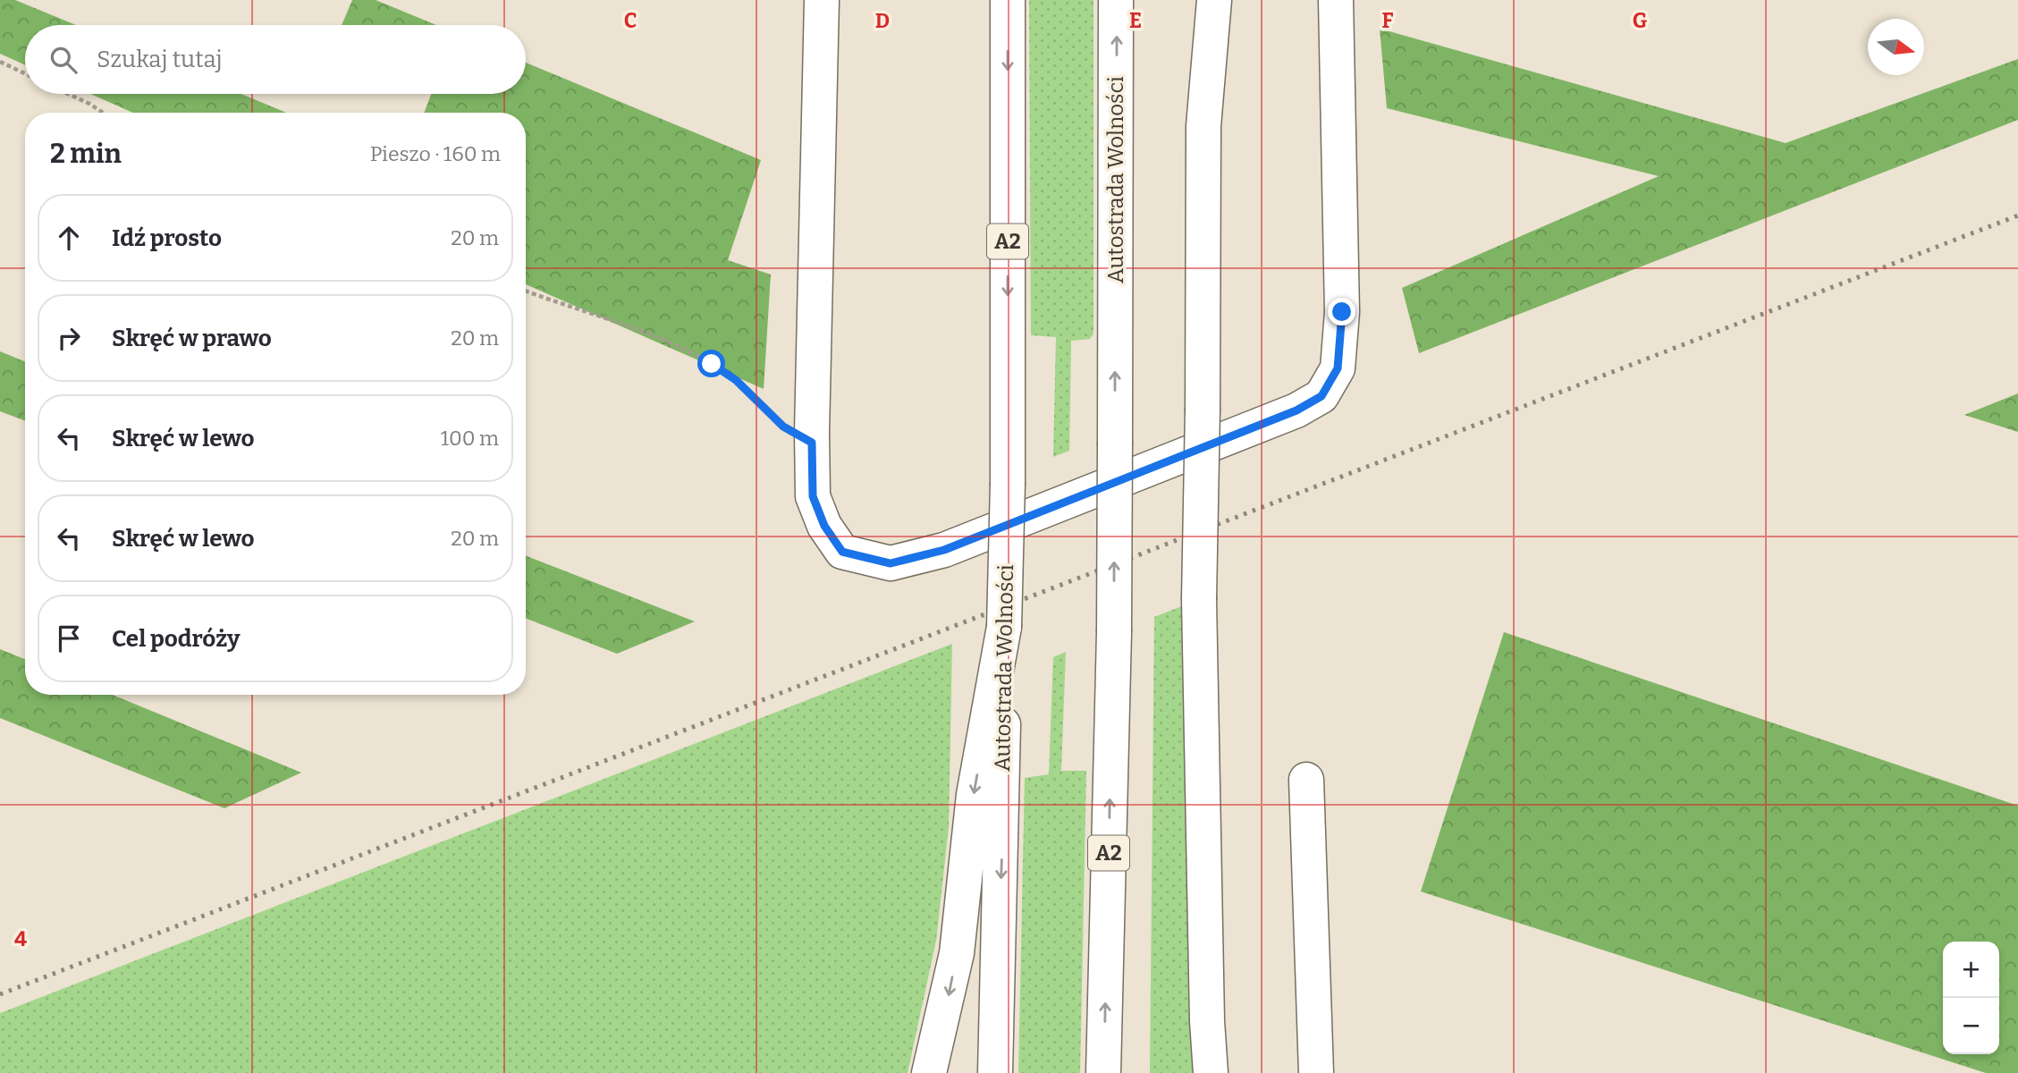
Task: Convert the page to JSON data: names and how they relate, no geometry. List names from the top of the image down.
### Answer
{
  "streets": {
    "main road": ["Autostrada Wolności", "A2"]
  },
  "north": "right",
  "page": {
    "search": "Szukaj tutaj",
    "heading": ["2 min", "Pieszo · 160 m"],
    "list": [
      ["Idź prosto", "20 m"],
      ["Skręć w prawo", "20 m"],
      ["Skręć w lewo", "100 m"],
      ["Skręć w lewo", "20 m"],
      "Cel podróży"
    ],
    "map_buttons": ["+", "−"]
  },
  "grid": {
    "columns": [
      "C",
      "D",
      "E",
      "F",
      "G"
    ],
    "rows": ["4"]
  }
}
